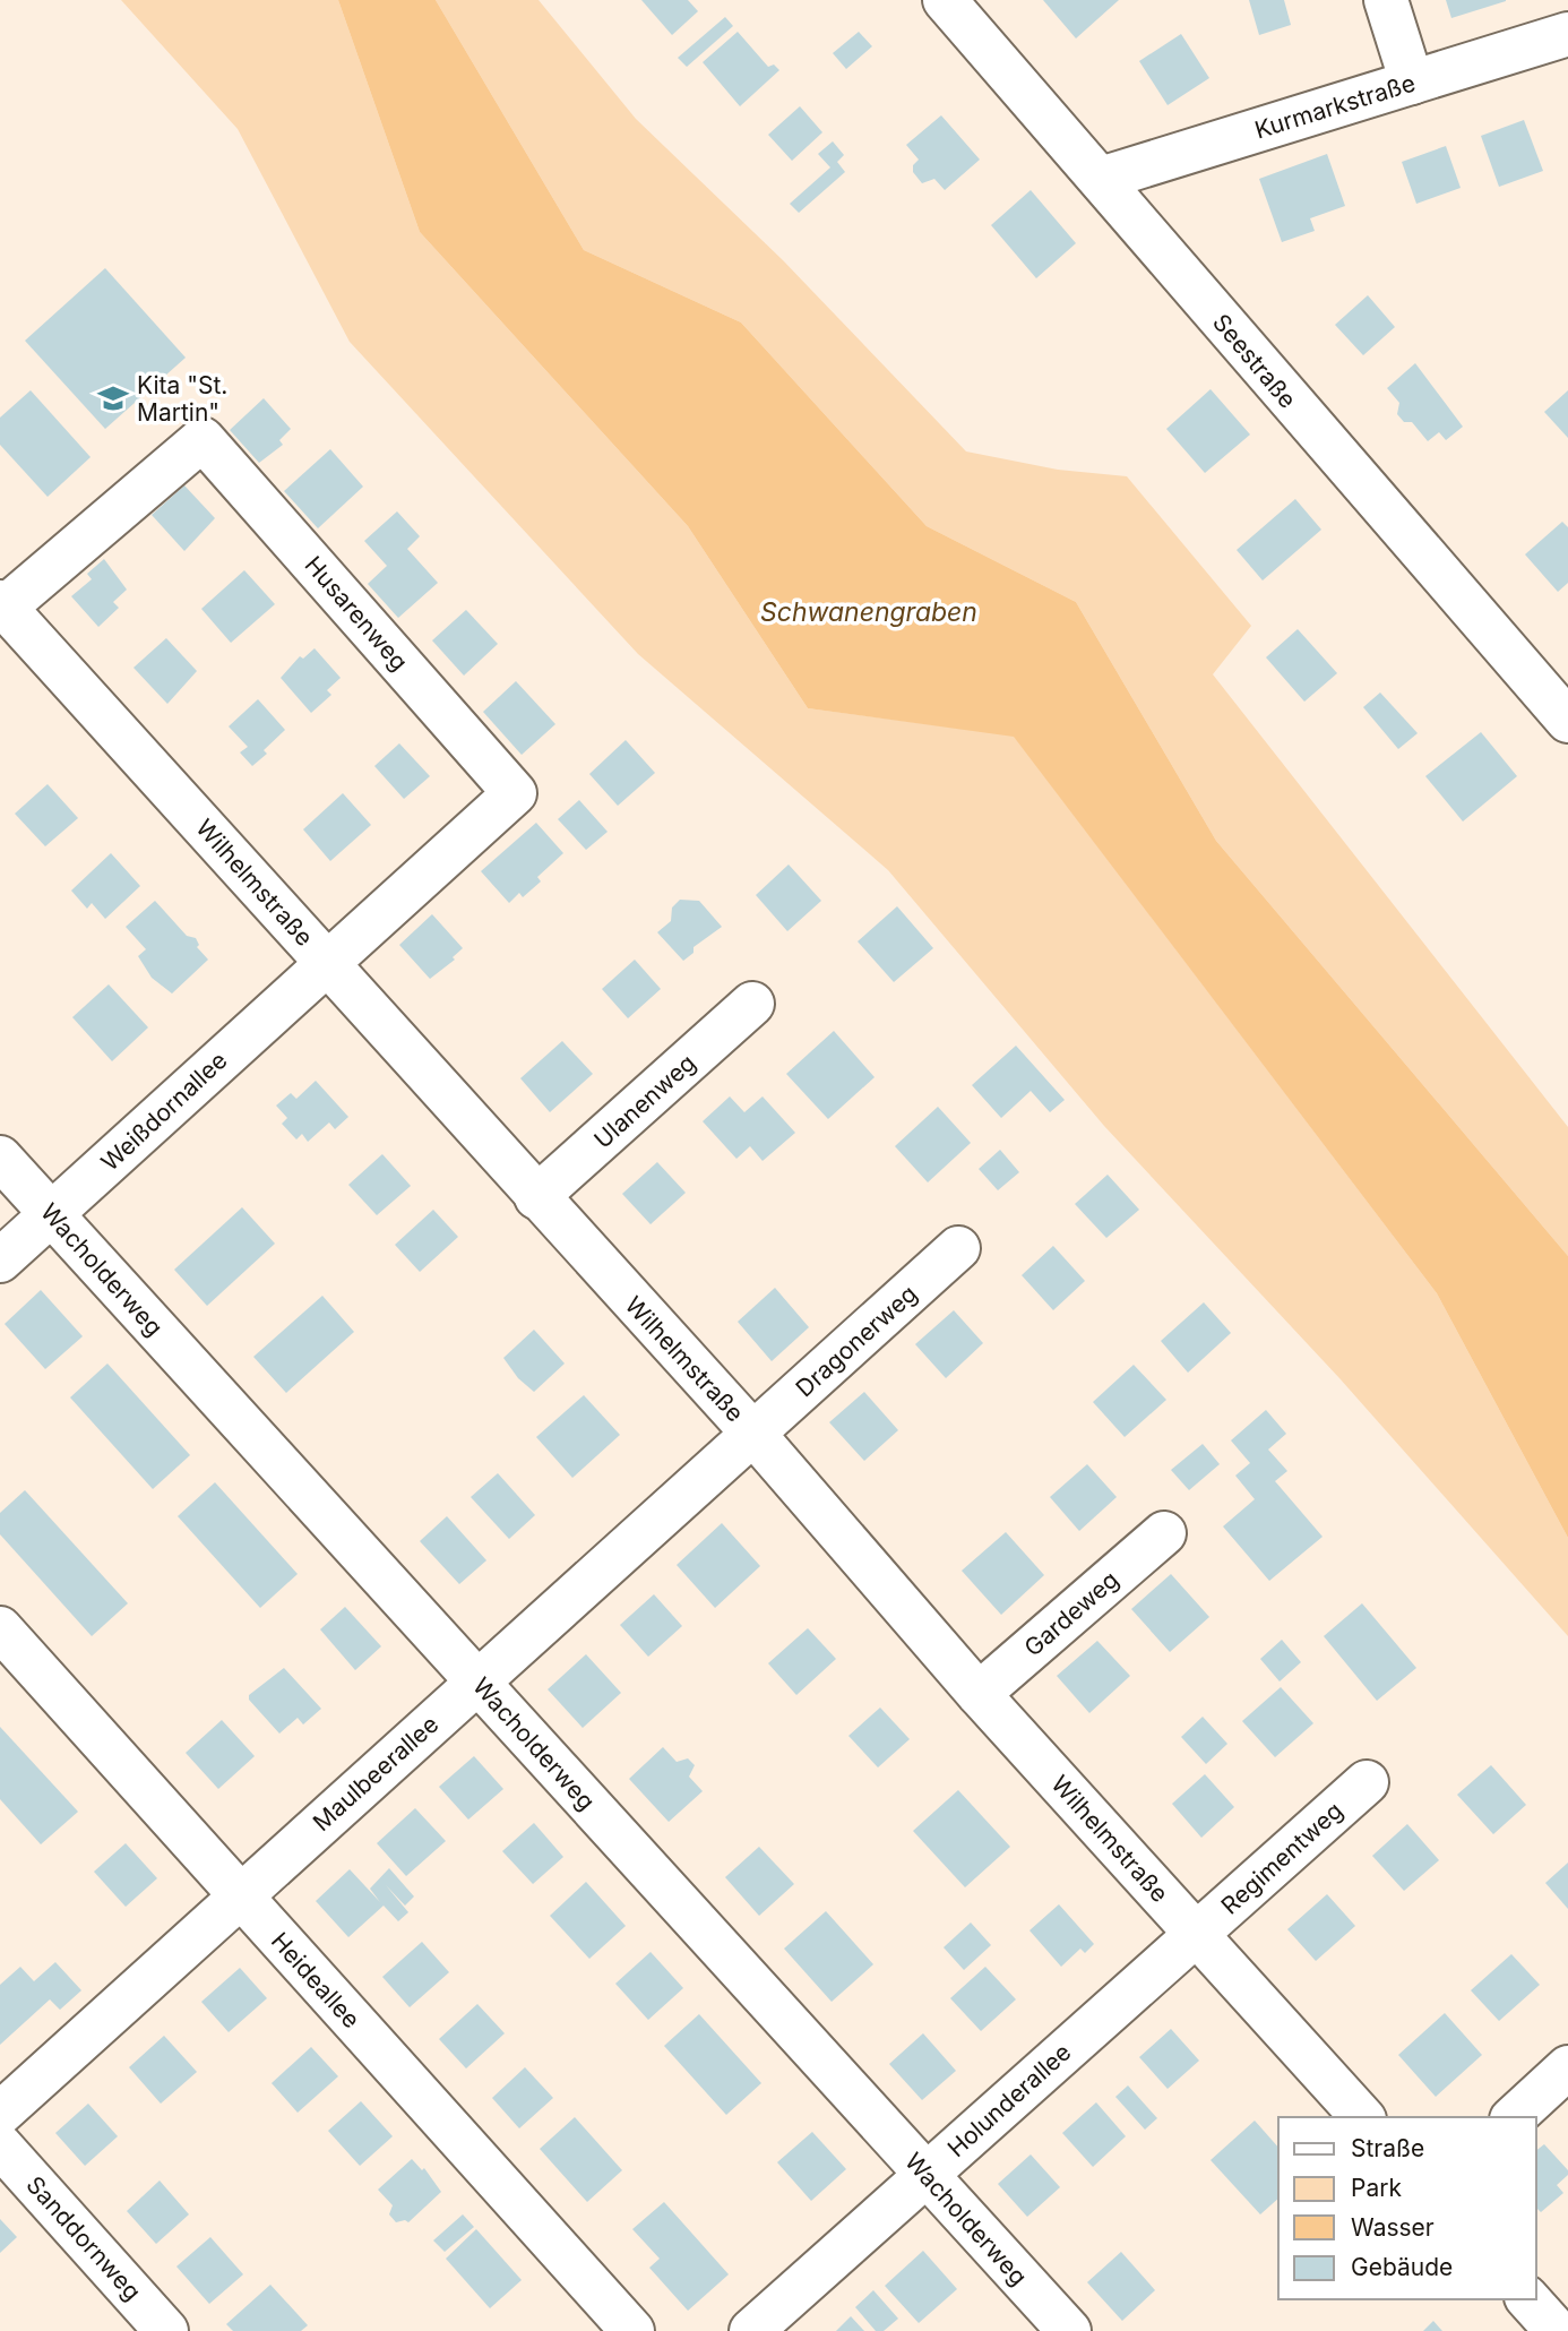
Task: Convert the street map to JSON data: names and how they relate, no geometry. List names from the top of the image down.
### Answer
{
  "streets": {
    "street": [
      "Kurmarkstraße",
      "Seestraße",
      "Husarenweg",
      "Wilhelmstraße",
      "Ulanenweg",
      "Weißdornallee",
      "Wacholderweg",
      "Dragonerweg",
      "Gardeweg",
      "Maulbeerallee",
      "Regimentweg",
      "Heideallee",
      "Holunderallee",
      "Sanddornweg"
    ]
  },
  "crossings": [
    ["Kurmarkstraße", "Seestraße"],
    ["Husarenweg", "Wilhelmstraße"],
    ["Husarenweg", "Weißdornallee"],
    ["Wilhelmstraße", "Ulanenweg"],
    ["Wilhelmstraße", "Weißdornallee"],
    ["Wilhelmstraße", "Dragonerweg"],
    ["Wilhelmstraße", "Gardeweg"],
    ["Wilhelmstraße", "Maulbeerallee"],
    ["Wilhelmstraße", "Regimentweg"],
    ["Wilhelmstraße", "Holunderallee"],
    ["Weißdornallee", "Wacholderweg"],
    ["Wacholderweg", "Maulbeerallee"],
    ["Wacholderweg", "Holunderallee"],
    ["Dragonerweg", "Maulbeerallee"],
    ["Maulbeerallee", "Heideallee"],
    ["Regimentweg", "Holunderallee"]
  ],
  "water": ["Schwanengraben"],
  "places": {
    "school or university": ["Kita \"St. Martin\""]
  },
  "legend": [
    "Straße",
    "Park",
    "Wasser",
    "Gebäude"
  ]
}
